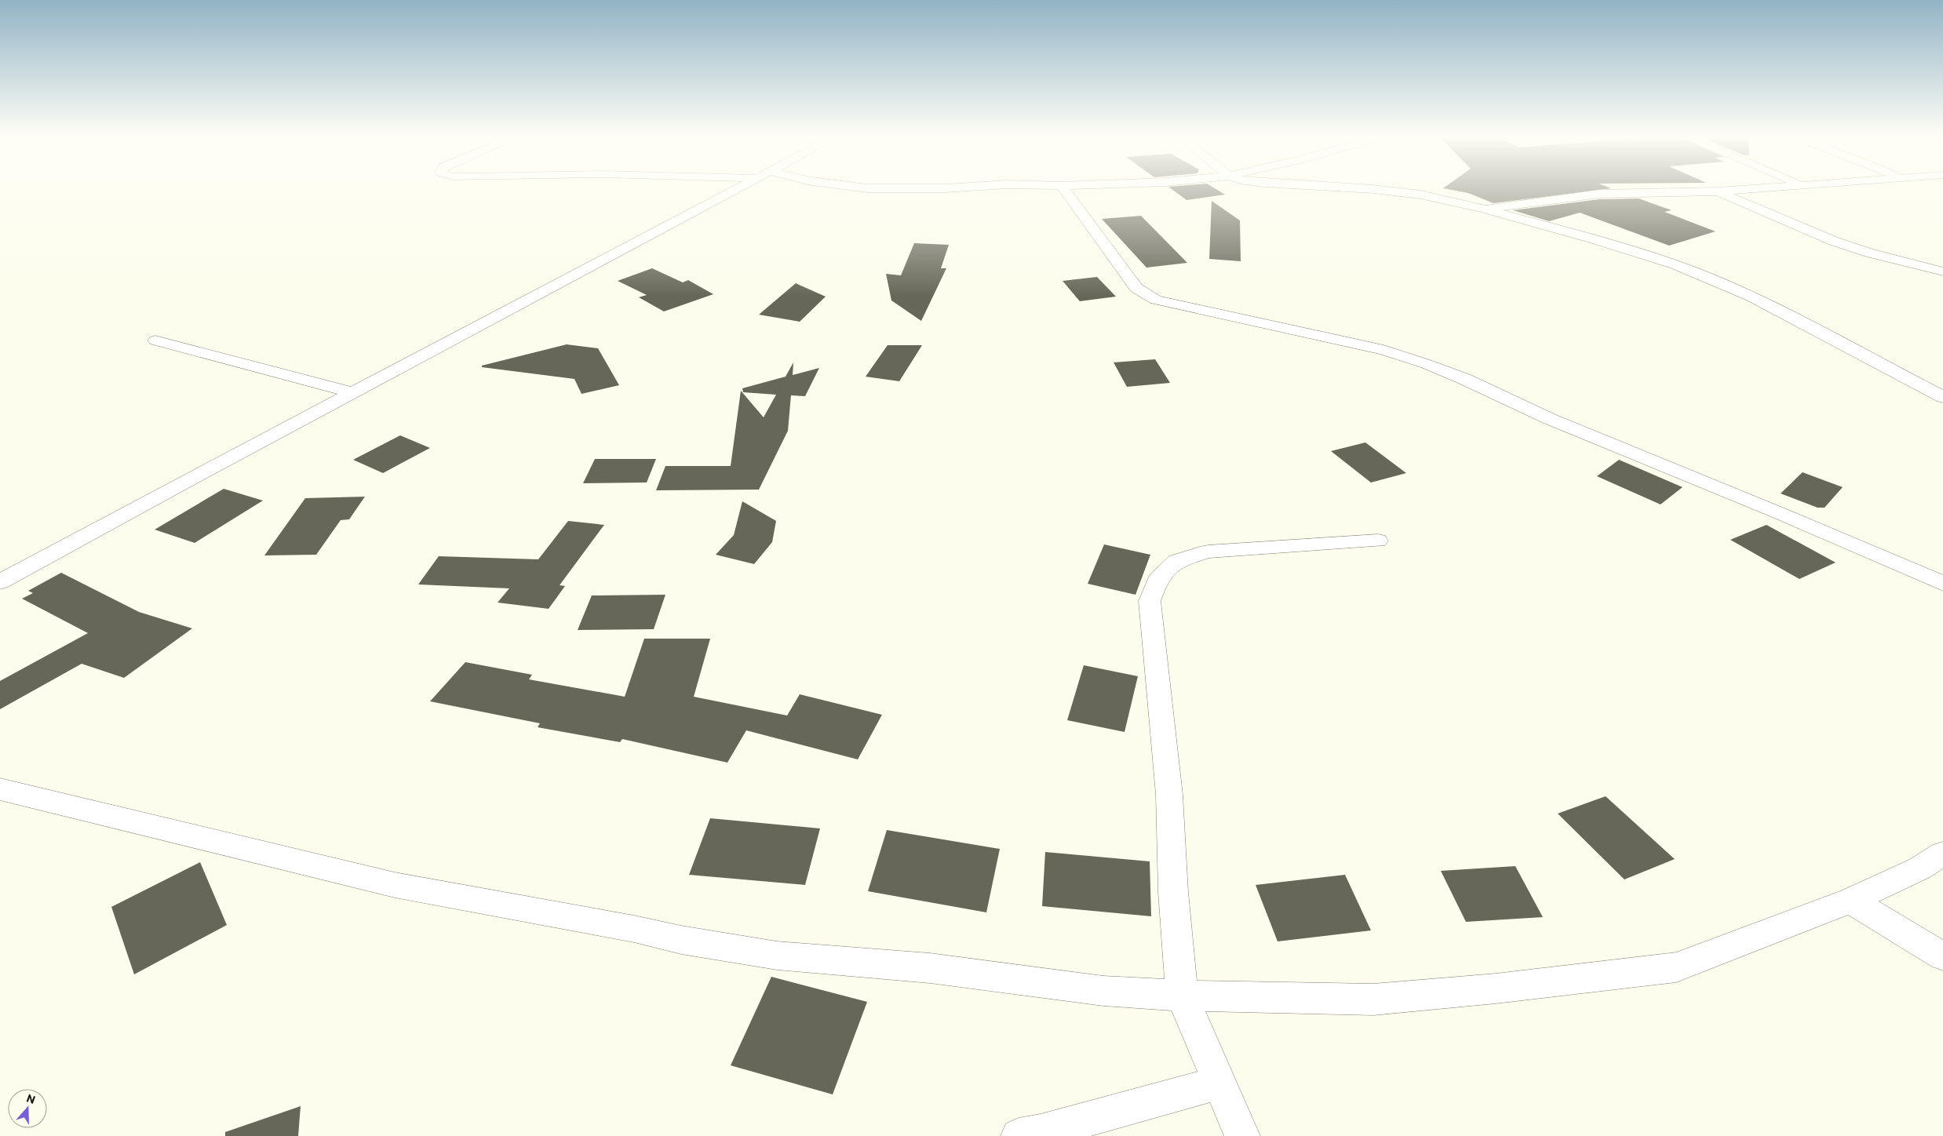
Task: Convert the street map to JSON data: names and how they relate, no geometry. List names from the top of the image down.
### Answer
{
  "north": "top"
}
